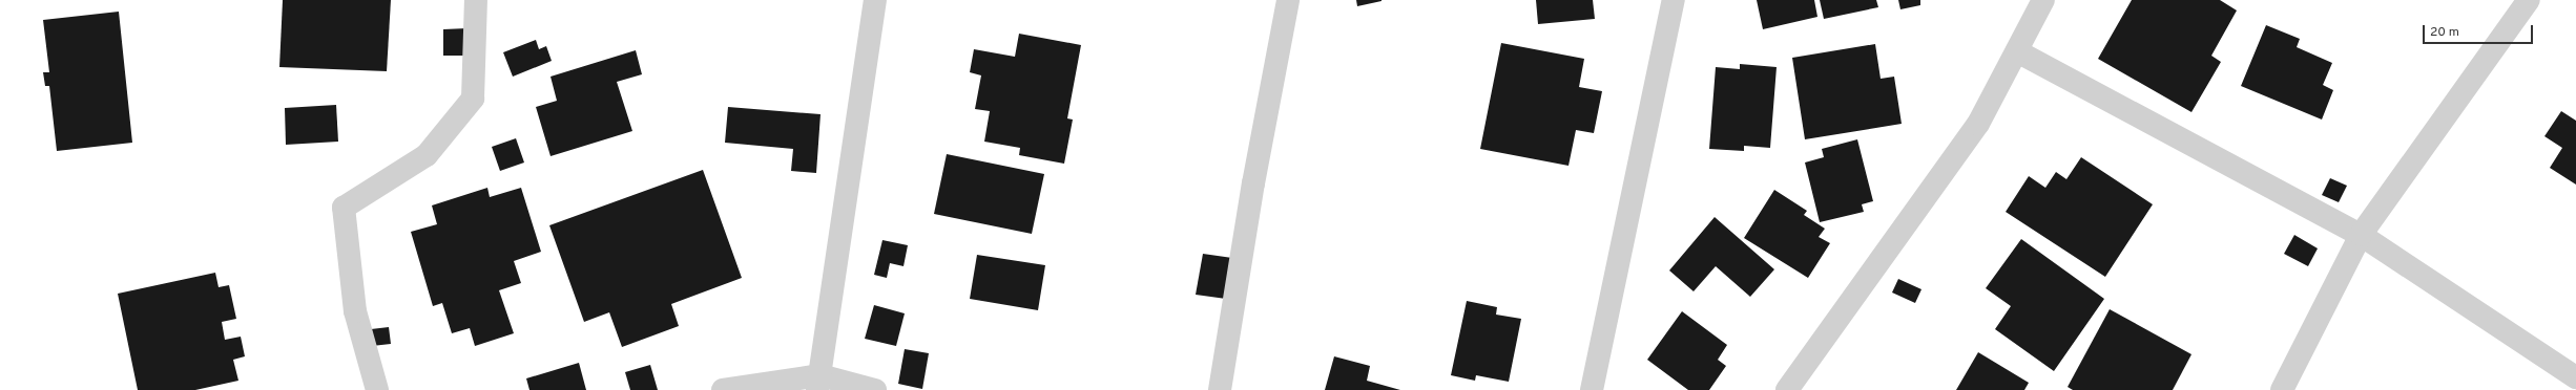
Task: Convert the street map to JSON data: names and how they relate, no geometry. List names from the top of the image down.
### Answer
{
  "scale_bar": "20 m"
}
